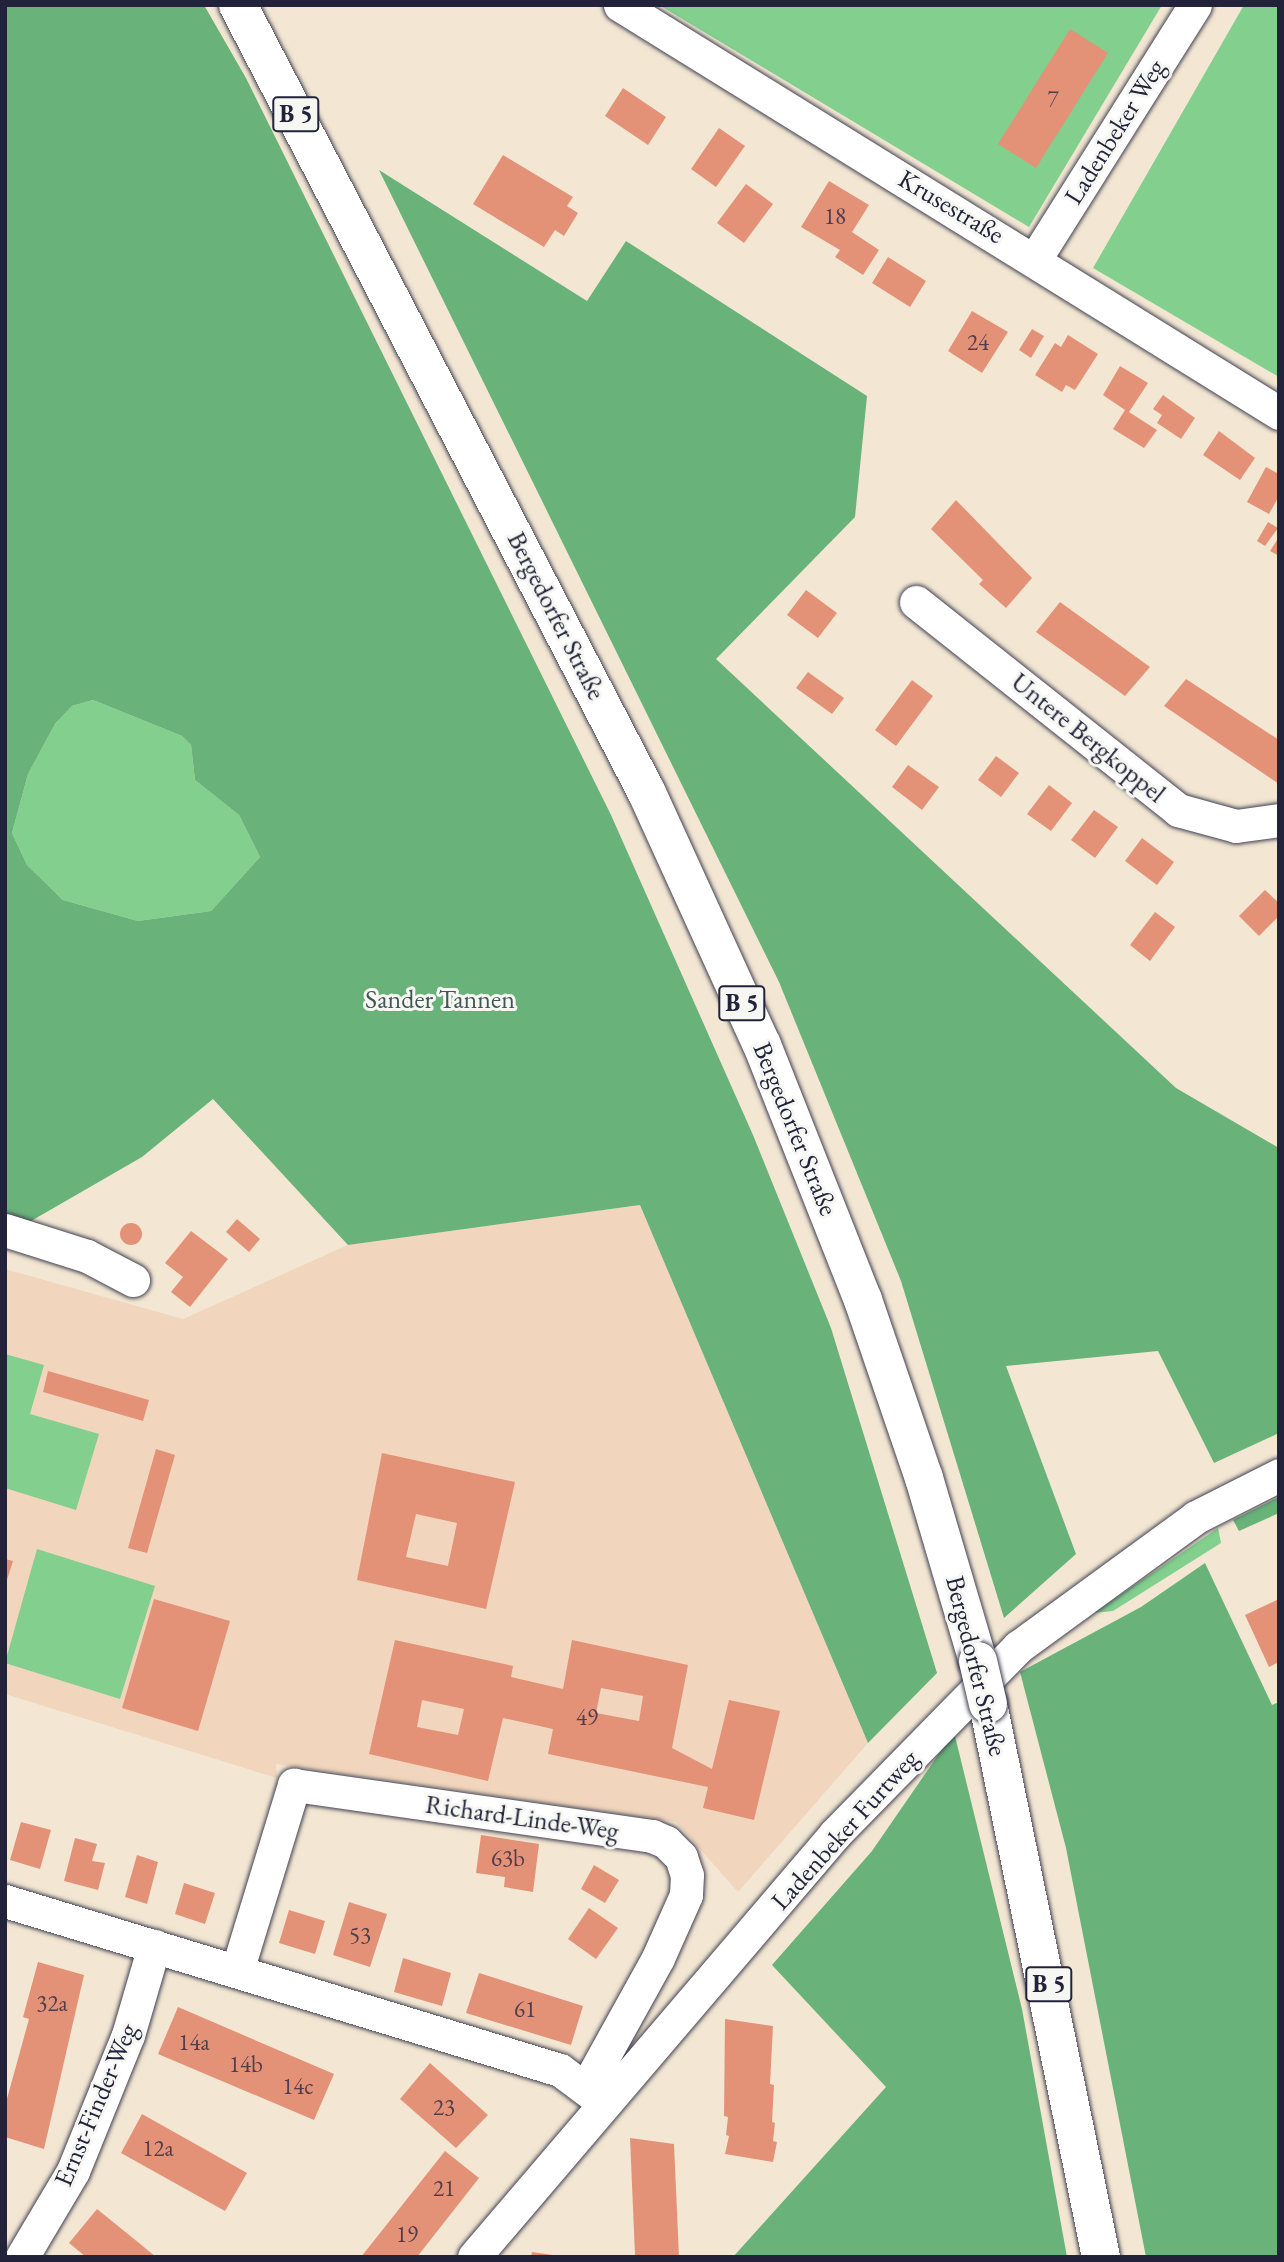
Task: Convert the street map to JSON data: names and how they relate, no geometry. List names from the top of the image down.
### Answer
{
  "streets": {
    "main road": ["B 5", "Bergedorfer Straße"],
    "street": [
      "Ladenbeker Weg",
      "Krusestraße",
      "Untere Bergkoppel",
      "Richard-Linde-Weg",
      "Ladenbeker Furtweg",
      "Ernst-Finder-Weg"
    ]
  },
  "crossings": [
    ["Ladenbeker Weg", "Krusestraße"],
    ["Bergedorfer Straße", "Ladenbeker Furtweg"],
    ["Richard-Linde-Weg", "Ladenbeker Furtweg"]
  ],
  "parks": ["Sander Tannen"],
  "house_numbers": [
    "7",
    "18",
    "24",
    "49",
    "63b",
    "53",
    "32a",
    "61",
    "14a",
    "14b",
    "14c",
    "23",
    "12a",
    "21",
    "19"
  ]
}
